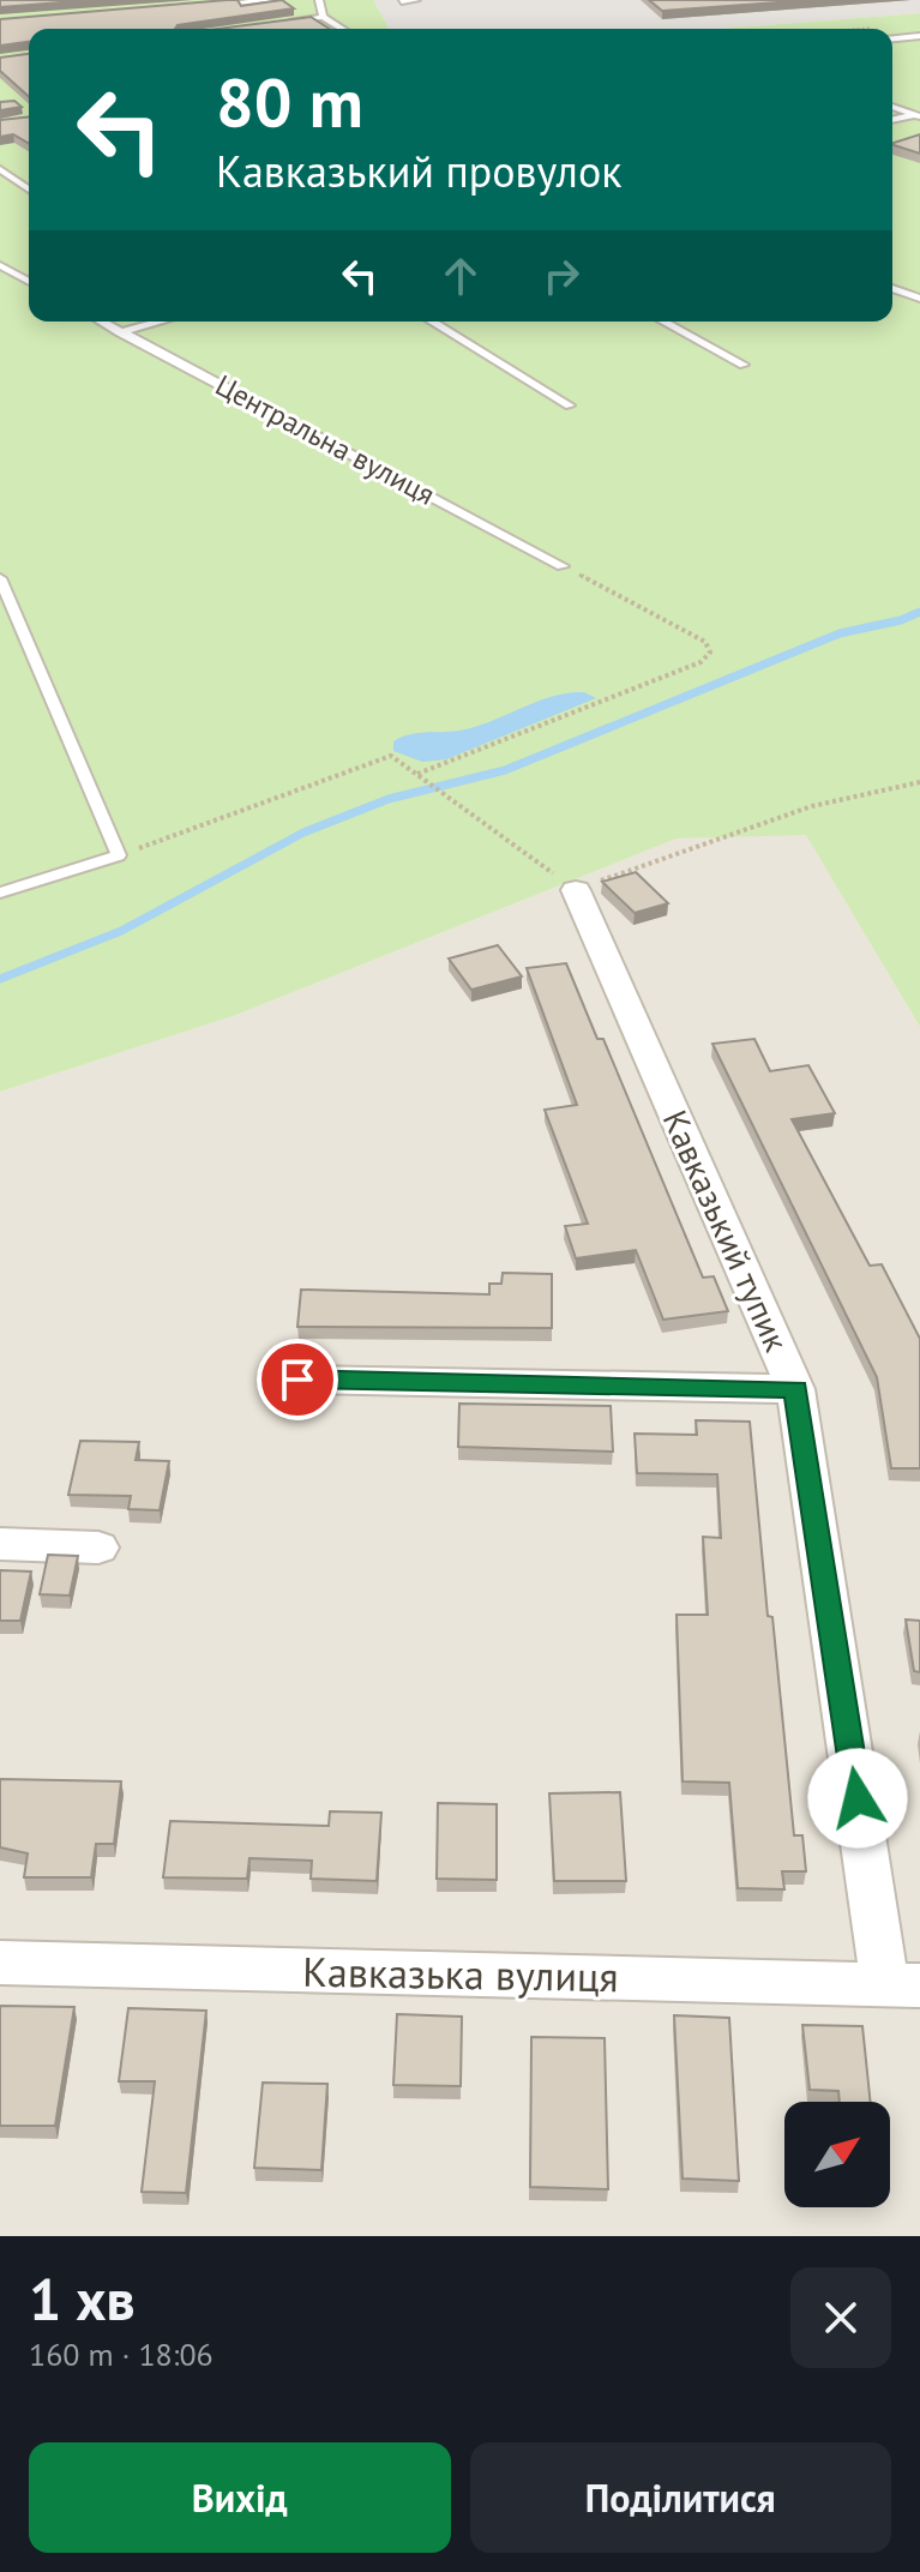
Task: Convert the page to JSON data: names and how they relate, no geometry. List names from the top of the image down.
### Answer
{
  "streets": {
    "street": ["Кавказький тупик", "Кавказька вулиця"],
    "lane": ["Центральна вулиця"]
  },
  "crossings": [
    ["Кавказький тупик", "Кавказька вулиця"]
  ],
  "north": "top right",
  "page": {
    "turn": ["80 m", "Кавказький провулок"],
    "heading": ["1 хв", "160 m · 18:06"],
    "buttons": ["Вихід", "Поділитися"]
  }
}
